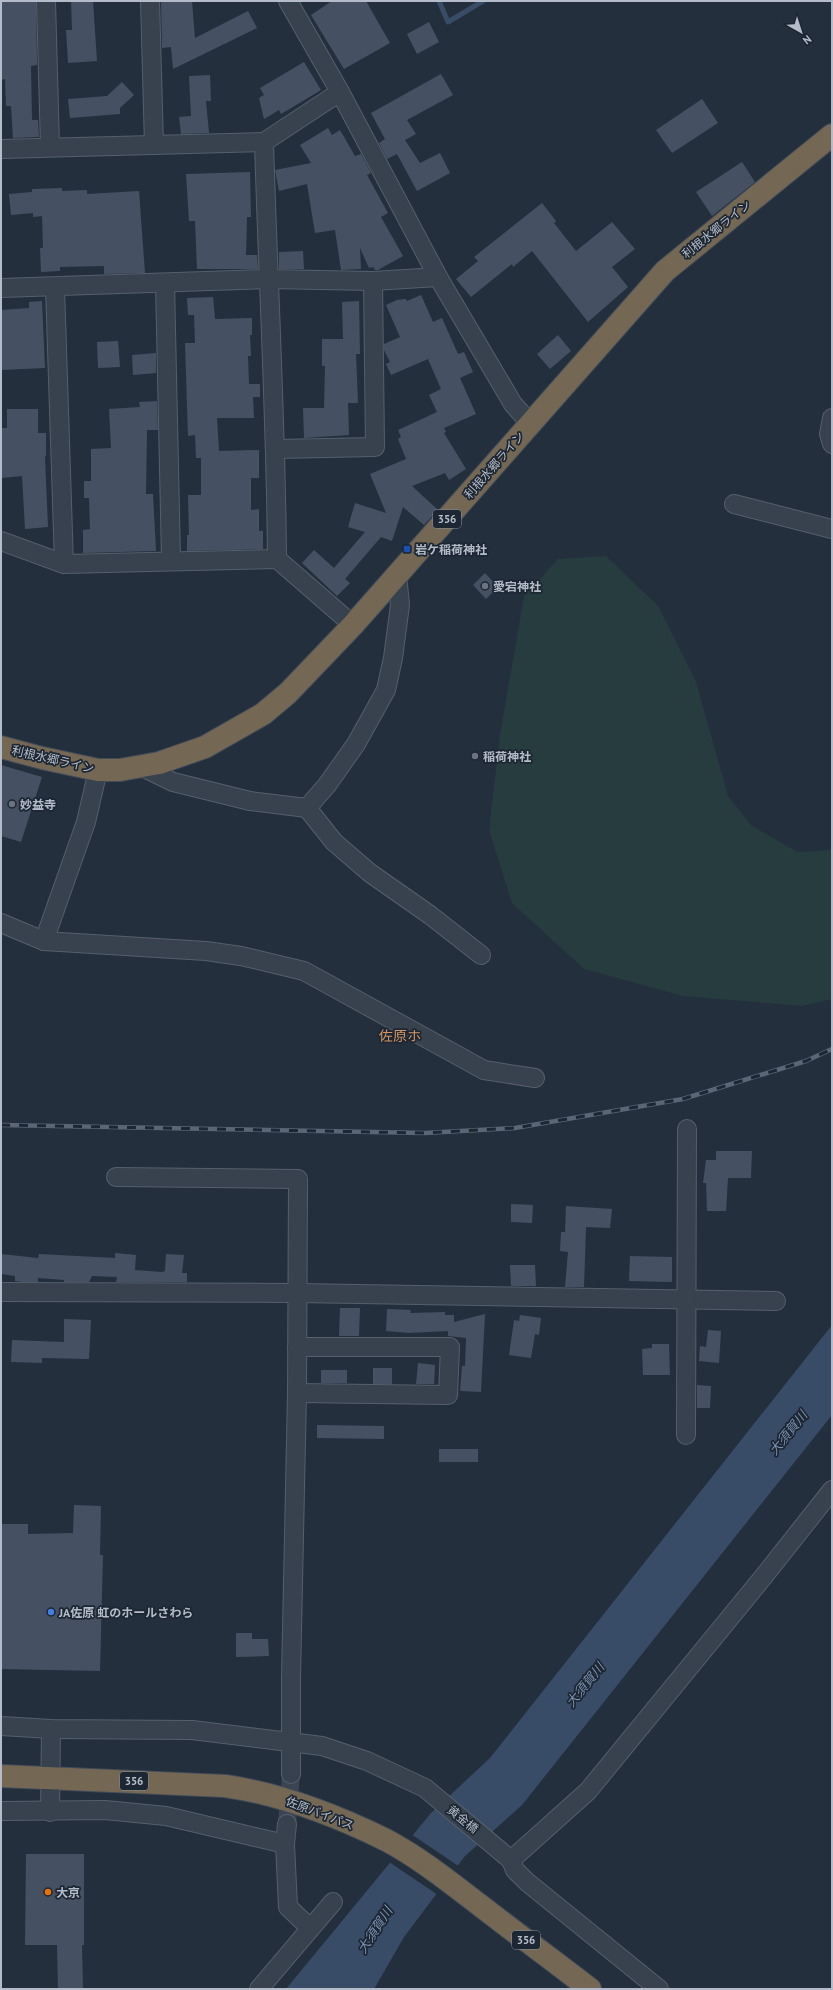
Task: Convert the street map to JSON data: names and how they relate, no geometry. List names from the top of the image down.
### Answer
{
  "streets": {
    "highway": ["利根水郷ライン", "356", "佐原バイパス"],
    "street": ["黄金橋"]
  },
  "districts": ["佐原ホ"],
  "water": ["大須賀川"],
  "places": {
    "transit": ["岩ケ稲荷神社"],
    "other": [
      "愛宕神社",
      "稲荷神社",
      "妙益寺",
      "JA佐原 虹のホールさわら",
      "大京"
    ]
  },
  "north": "bottom right"
}
